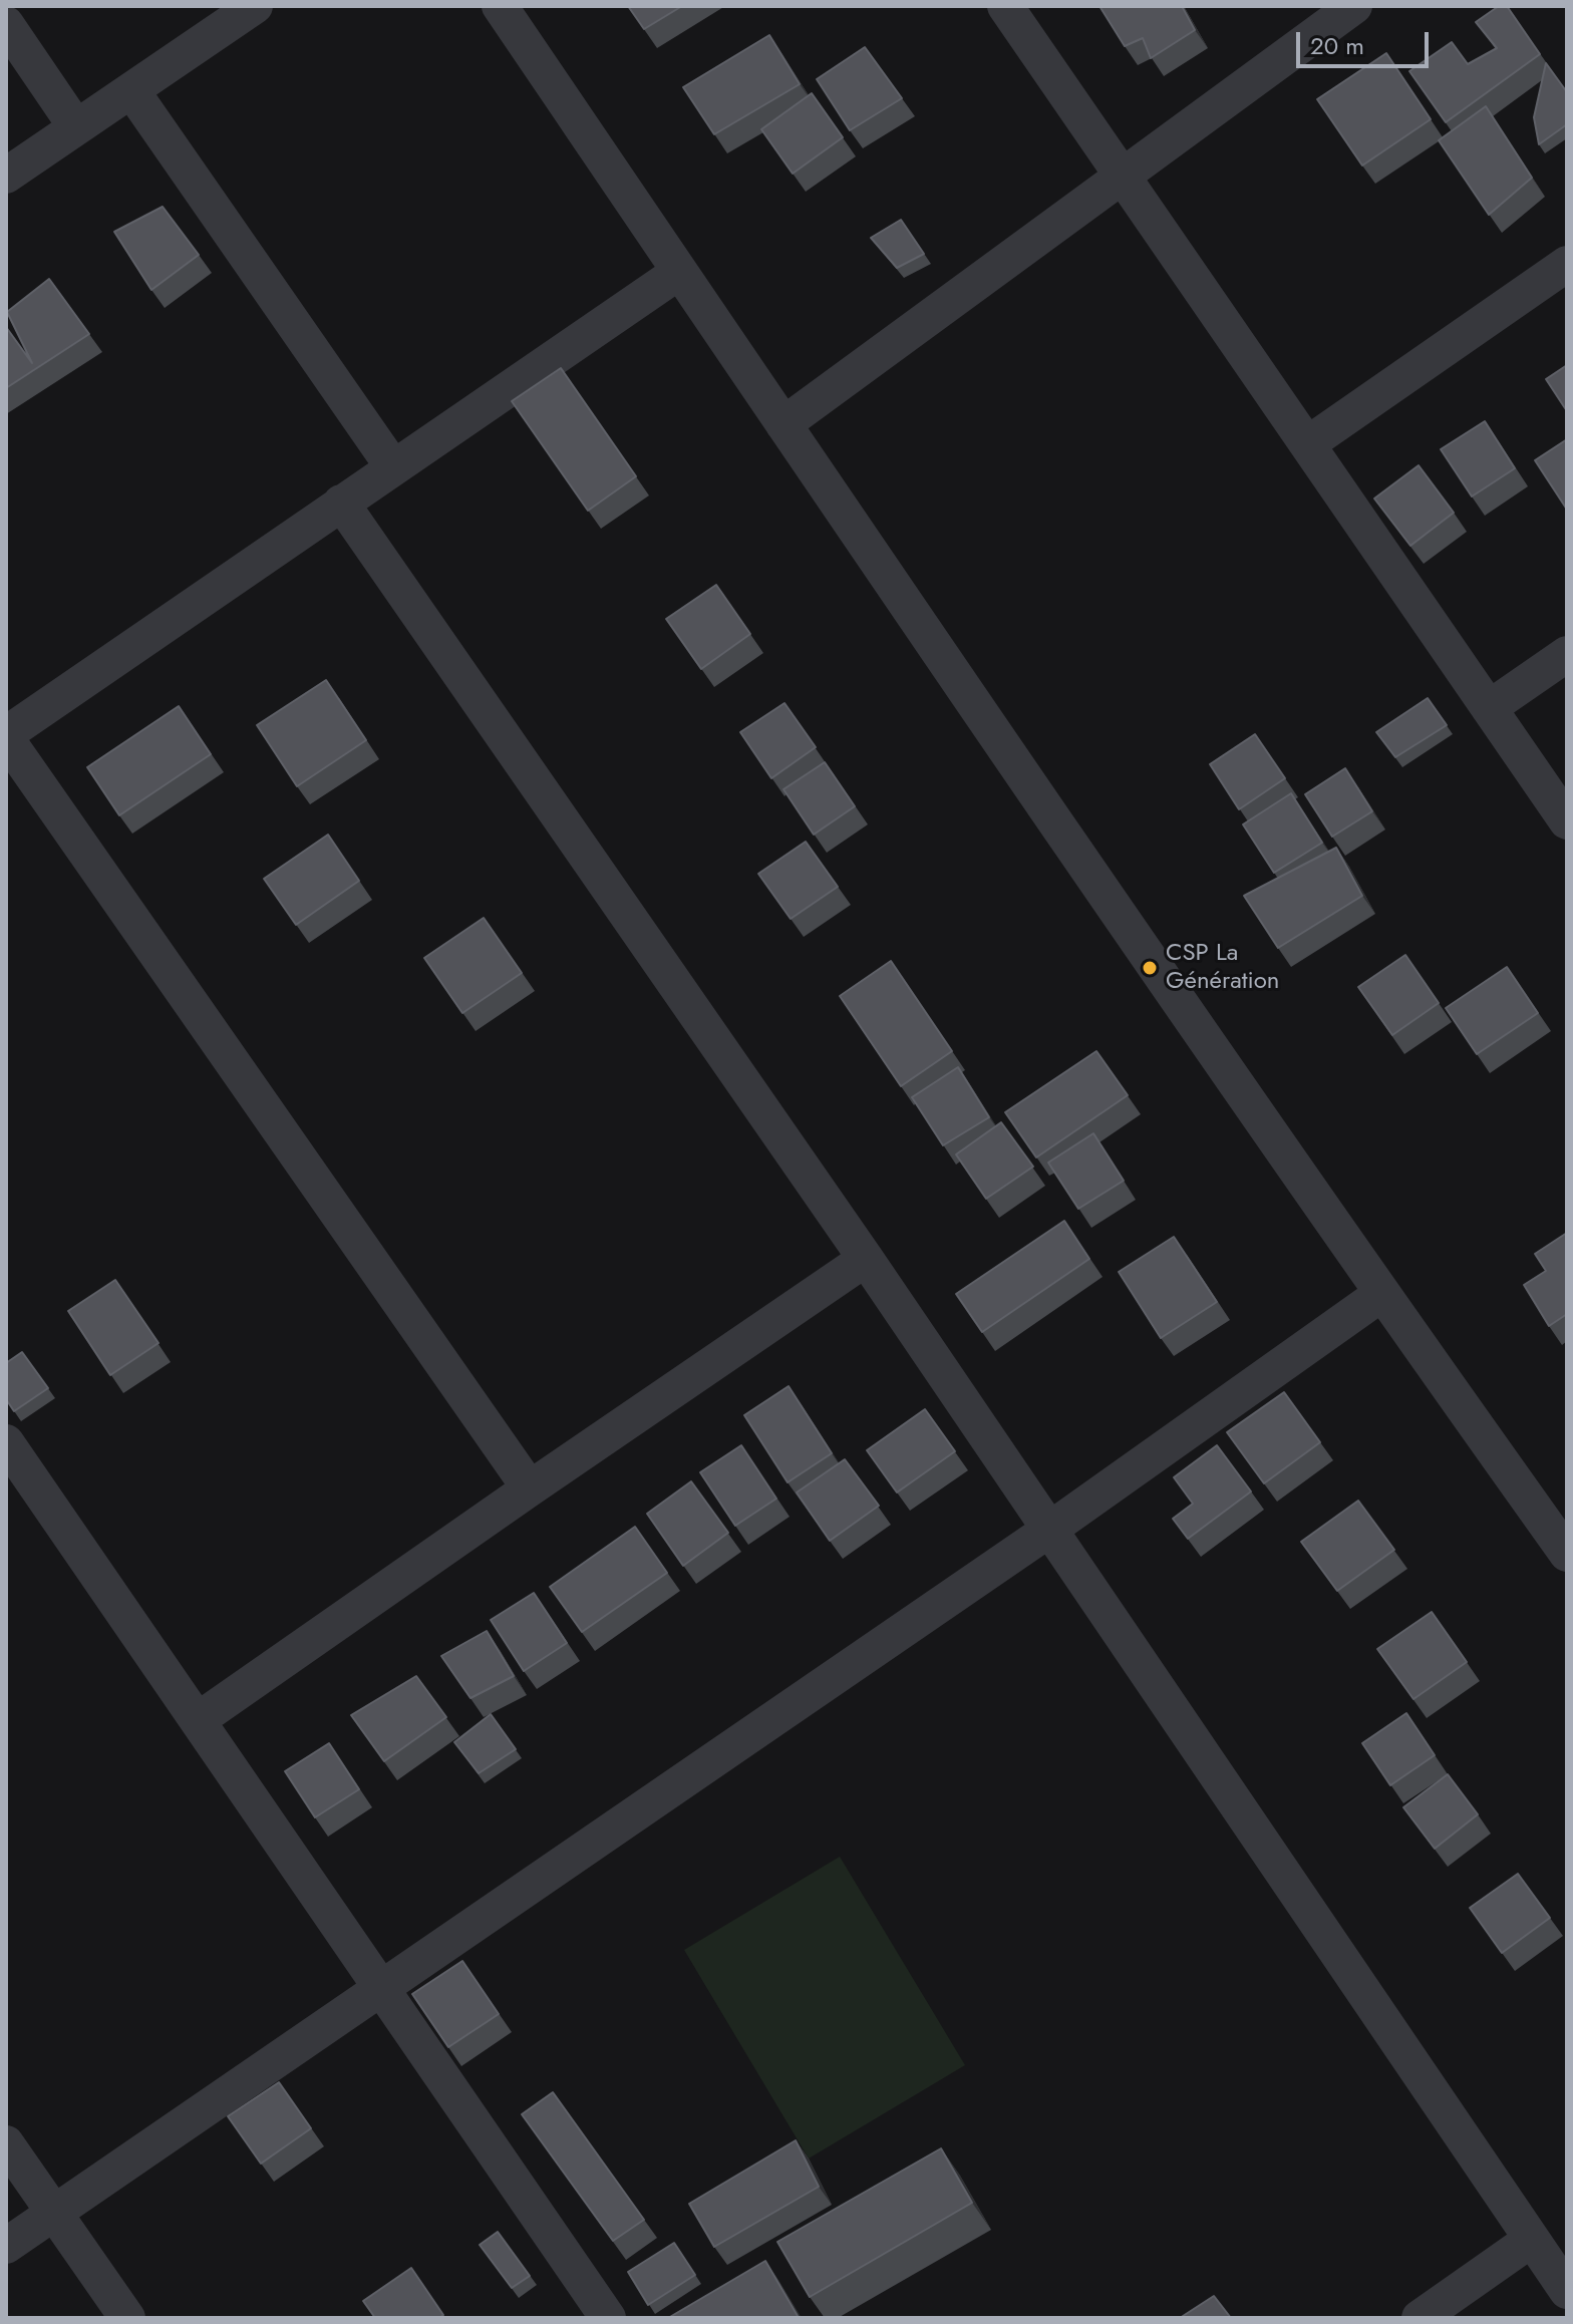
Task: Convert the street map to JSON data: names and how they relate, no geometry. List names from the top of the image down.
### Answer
{
  "places": ["CSP La Génération"],
  "scale_bar": "20 m"
}
